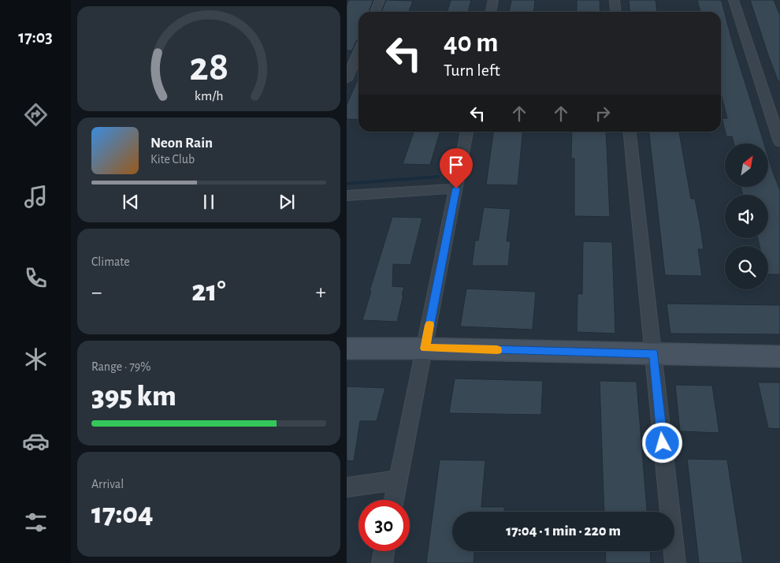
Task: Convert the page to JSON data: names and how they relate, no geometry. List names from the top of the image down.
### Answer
{
  "north": "top right",
  "page": {
    "tabs": "17:03",
    "turn": ["40 m", "Turn left"],
    "song": ["Neon Rain", "Kite Club"],
    "tile": [
      "Climate",
      ["Range · 79%", "395 km"],
      ["Arrival", "17:04"]
    ],
    "heat": ["−", "21°", "+"],
    "limit": "30",
    "trip": "17:04 · 1 min · 220 m",
    "gauge": ["28", "km/h"]
  }
}
